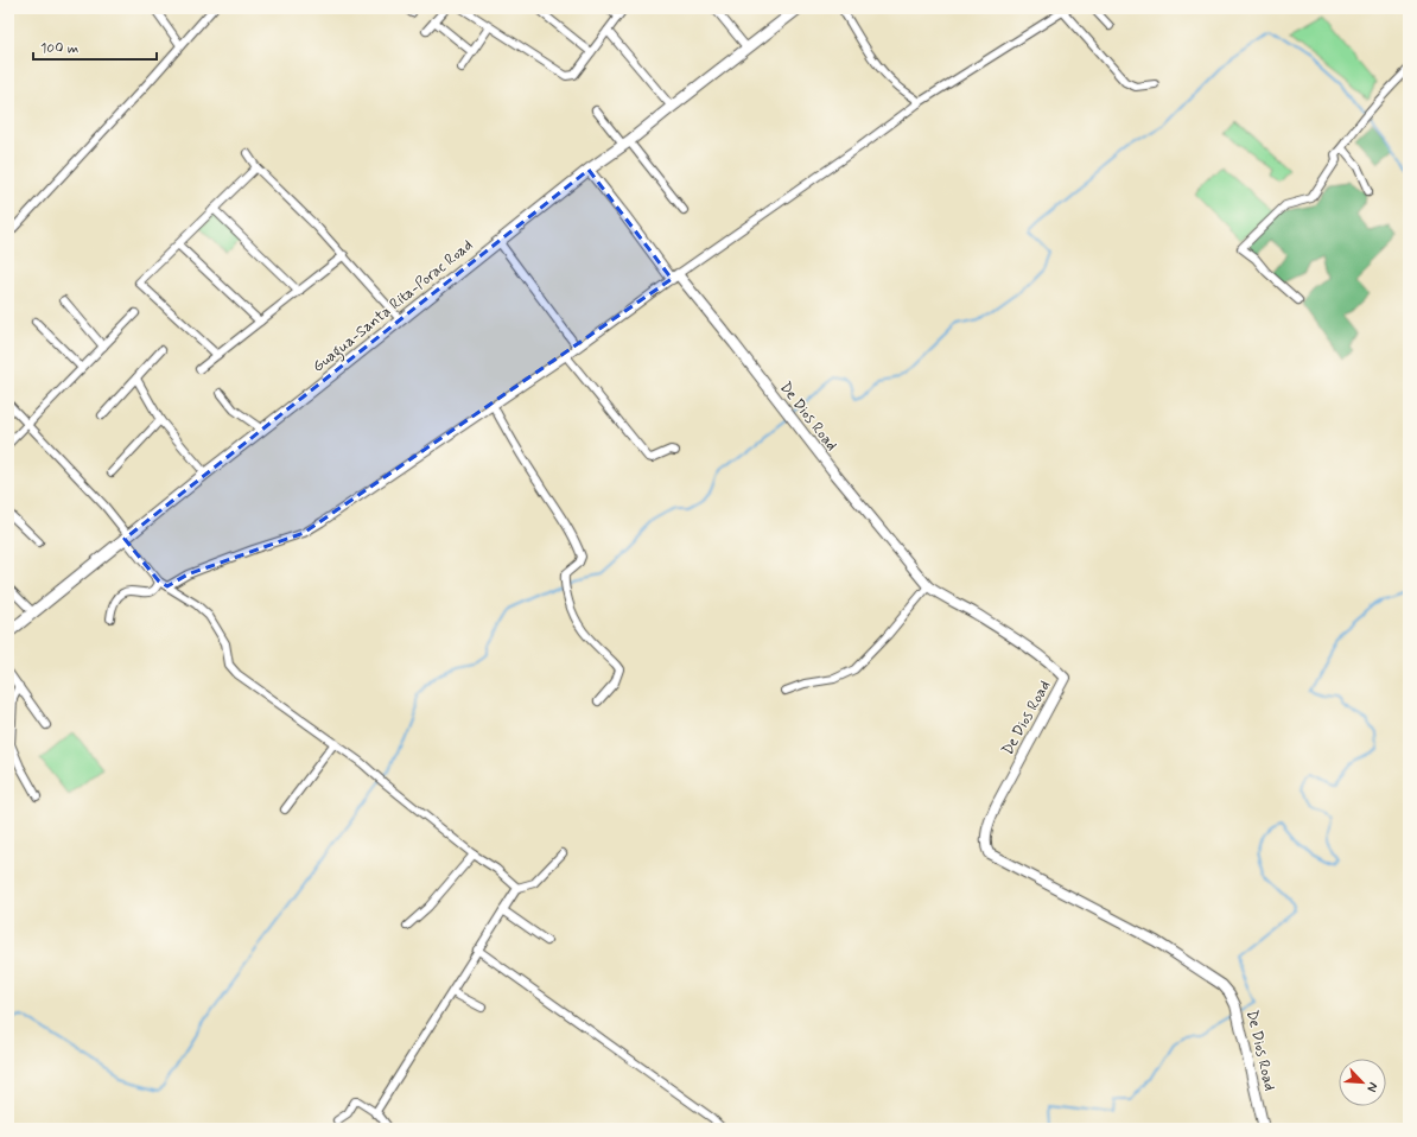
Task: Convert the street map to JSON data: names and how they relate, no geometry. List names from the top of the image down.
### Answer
{
  "streets": {
    "main road": ["Guagua-Santa Rita-Porac Road"],
    "street": ["De Dios Road"]
  },
  "crossings": [
    ["Guagua-Santa Rita-Porac Road", "De Dios Road"]
  ],
  "scale_bar": "100 m",
  "north": "bottom right"
}
